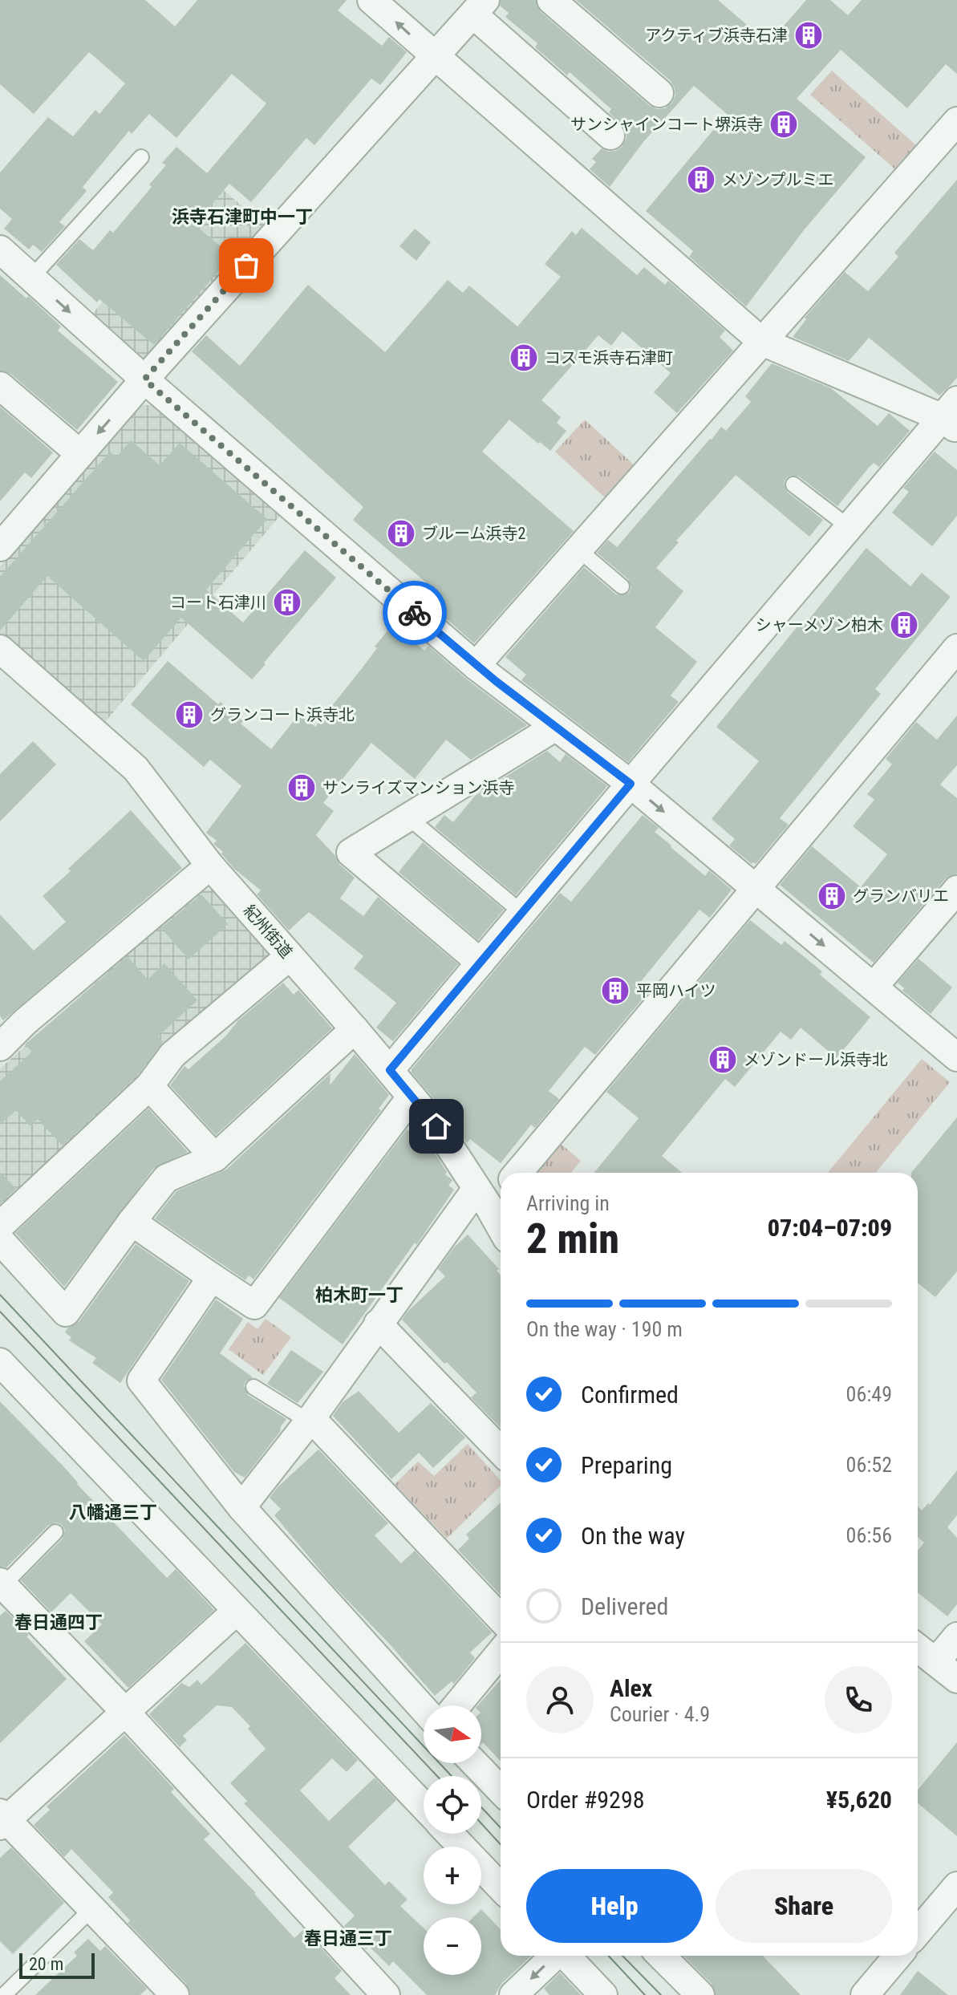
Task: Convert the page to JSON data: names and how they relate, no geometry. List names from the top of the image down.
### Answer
{
  "streets": {
    "street": ["紀州街道"]
  },
  "districts": [
    "浜寺石津町中一丁",
    "柏木町一丁",
    "八幡通三丁",
    "春日通四丁",
    "春日通三丁"
  ],
  "places": {
    "building": [
      "アクティブ浜寺石津",
      "サンシャインコート堺浜寺",
      "メゾンプルミエ",
      "コスモ浜寺石津町",
      "ブルーム浜寺2",
      "コート石津川",
      "シャーメゾン柏木",
      "グランコート浜寺北",
      "サンライズマンション浜寺",
      "グランバリエ",
      "平岡ハイツ",
      "メゾンドール浜寺北"
    ]
  },
  "scale_bar": "20 m",
  "north": "right",
  "page": {
    "heading": ["2 min", "Arriving in", "07:04–07:09"],
    "panel": [
      "Alex",
      "Courier · 4.9",
      "Order #9298",
      "¥5,620"
    ],
    "bar": "On the way · 190 m",
    "list": [
      ["Confirmed", "06:49"],
      ["Preparing", "06:52"],
      ["On the way", "06:56"],
      "Delivered"
    ],
    "map_buttons": ["+", "−"],
    "buttons": ["Help", "Share"],
    "scale": "20 m"
  }
}
